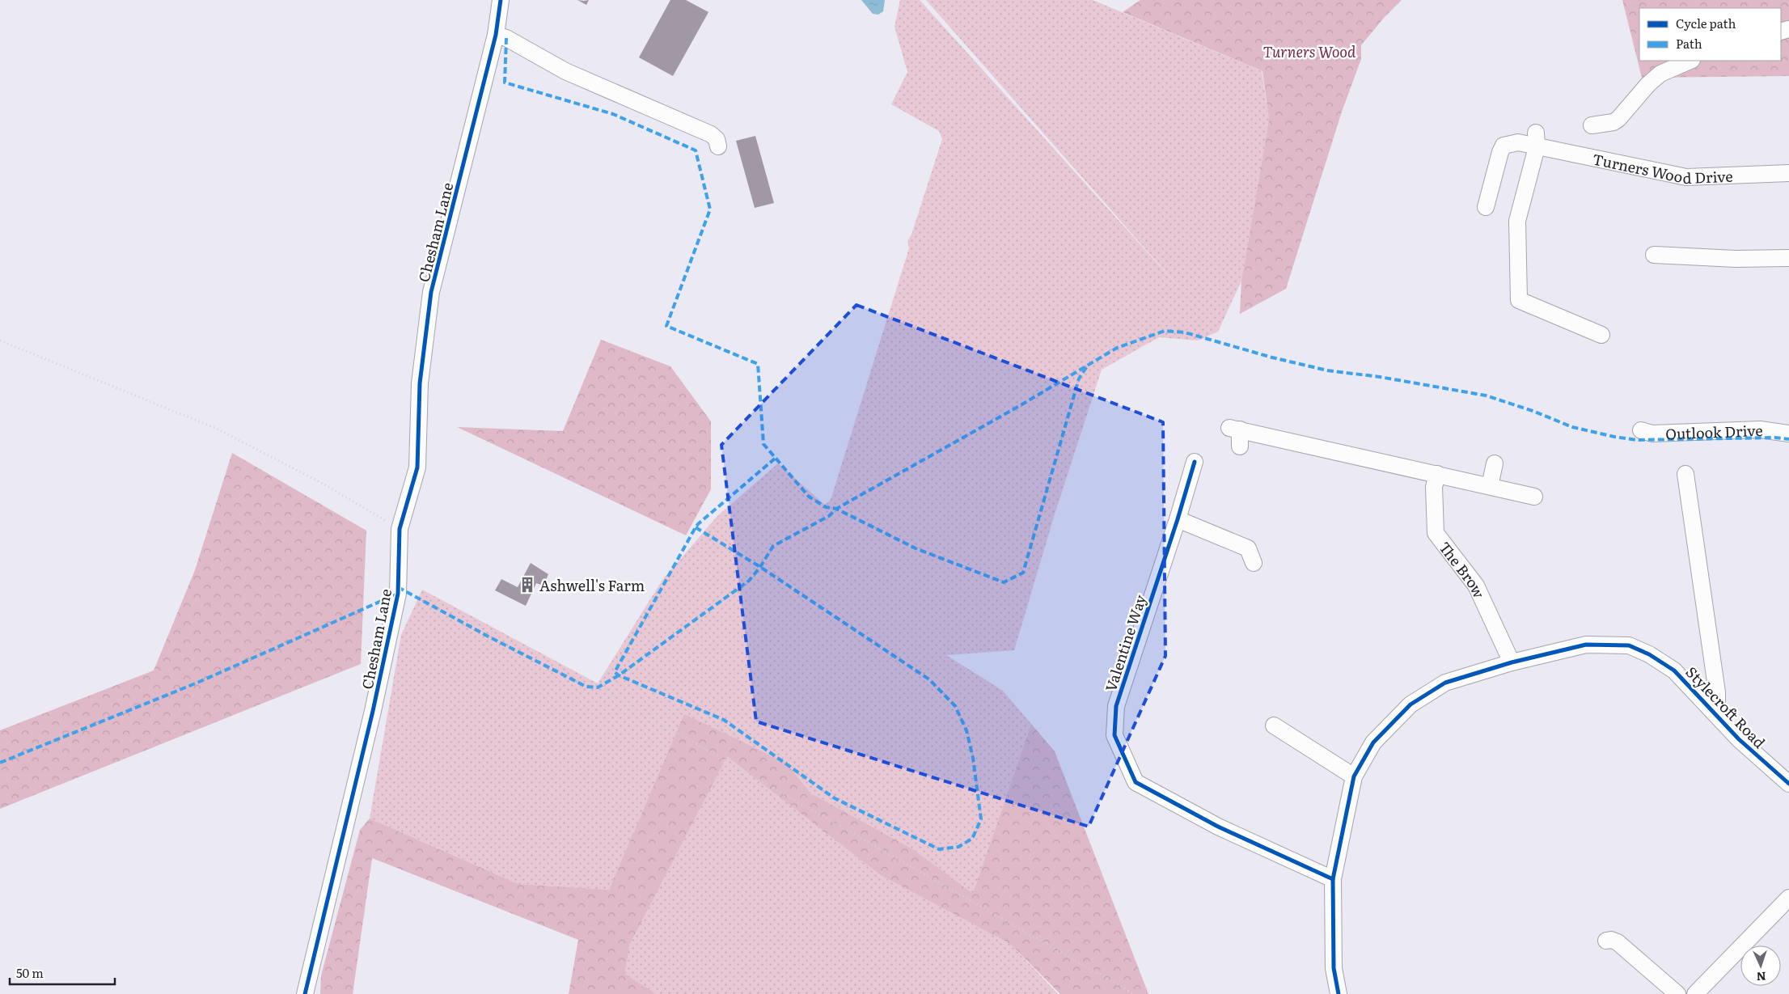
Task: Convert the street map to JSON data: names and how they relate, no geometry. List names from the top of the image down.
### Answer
{
  "streets": {
    "street": [
      "Turners Wood Drive",
      "Chesham Lane",
      "Outlook Drive",
      "The Brow",
      "Valentine Way",
      "Stylecroft Road"
    ]
  },
  "crossings": [
    ["The Brow", "Stylecroft Road"],
    ["Valentine Way", "Stylecroft Road"]
  ],
  "parks": ["Turners Wood"],
  "places": {
    "building": ["Ashwell's Farm"]
  },
  "legend": ["Cycle path", "Path"],
  "scale_bar": "50 m",
  "north": "bottom"
}
